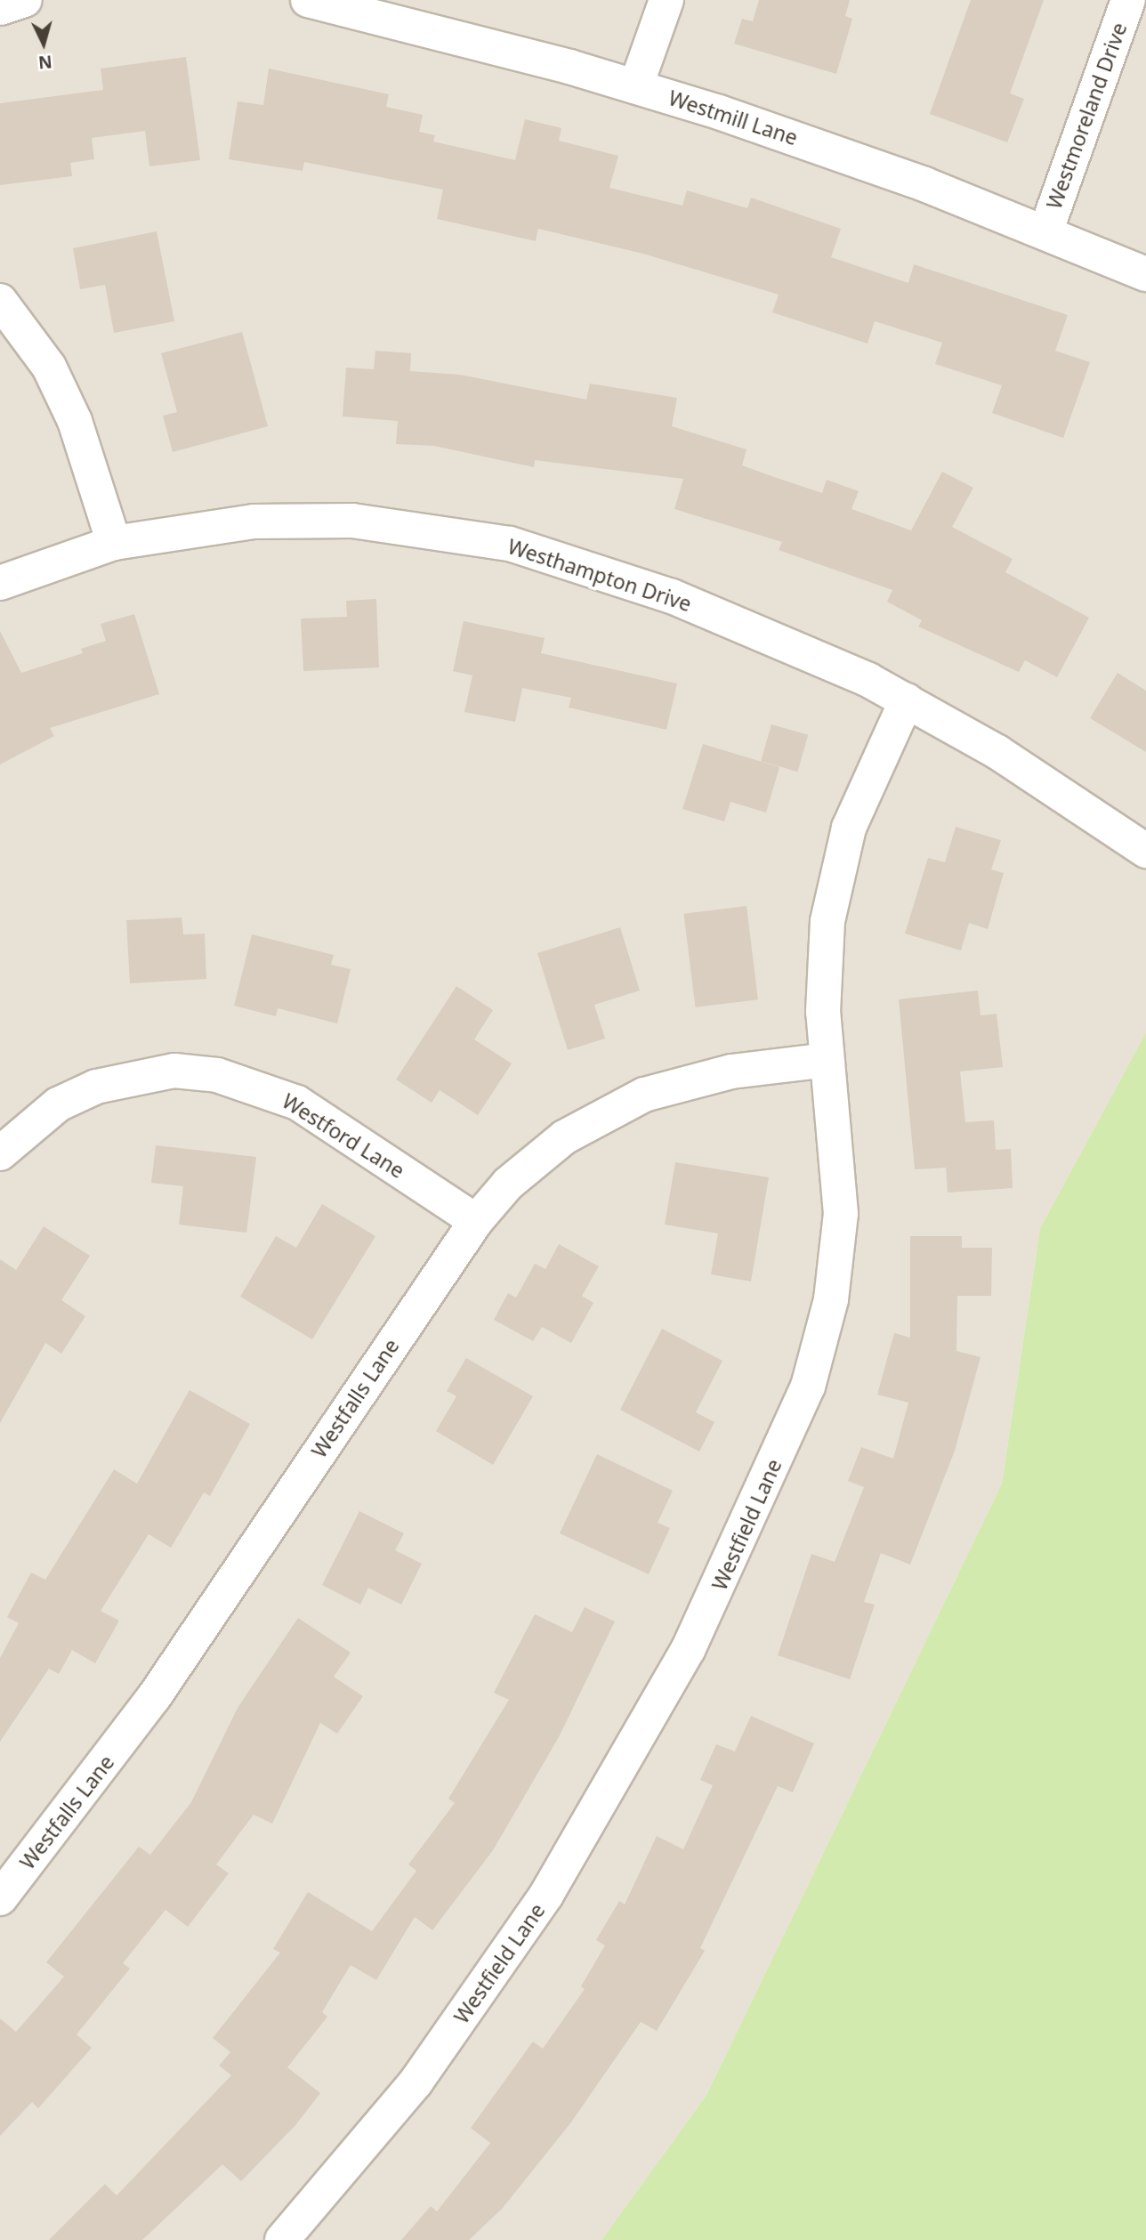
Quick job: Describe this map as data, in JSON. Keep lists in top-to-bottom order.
{
  "streets": {
    "street": [
      "Westmoreland Drive",
      "Westmill Lane",
      "Westhampton Drive",
      "Westford Lane",
      "Westfalls Lane",
      "Westfield Lane"
    ]
  },
  "crossings": [
    ["Westmoreland Drive", "Westmill Lane"],
    ["Westhampton Drive", "Westfield Lane"],
    ["Westford Lane", "Westfalls Lane"],
    ["Westfalls Lane", "Westfield Lane"]
  ],
  "north": "bottom"
}
